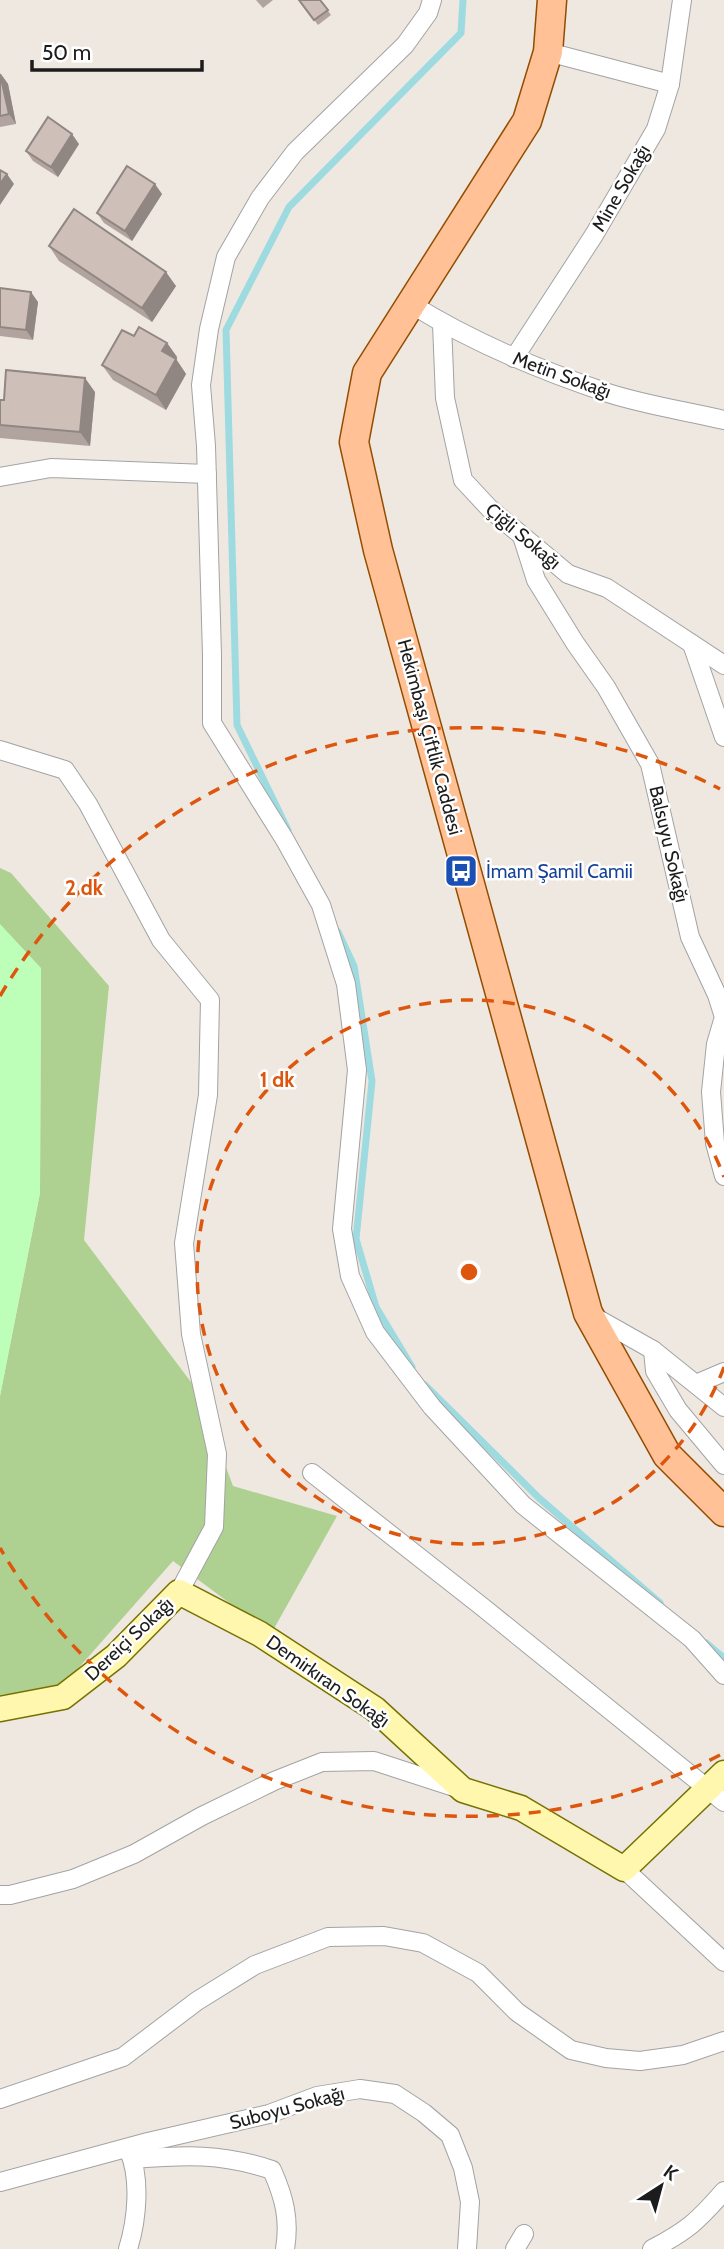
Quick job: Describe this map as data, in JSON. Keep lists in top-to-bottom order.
{
  "streets": {
    "main road": ["Hekimbaşı Çiftlik Caddesi"],
    "street": [
      "Mine Sokağı",
      "Metin Sokağı",
      "Çiğli Sokağı",
      "Balsuyu Sokağı",
      "Dereiçi Sokağı",
      "Demirkıran Sokağı",
      "Suboyu Sokağı"
    ]
  },
  "crossings": [
    ["Mine Sokağı", "Metin Sokağı"],
    ["Metin Sokağı", "Çiğli Sokağı"],
    ["Metin Sokağı", "Hekimbaşı Çiftlik Caddesi"],
    ["Çiğli Sokağı", "Balsuyu Sokağı"],
    ["Dereiçi Sokağı", "Demirkıran Sokağı"]
  ],
  "places": {
    "bus stop": ["İmam Şamil Camii"]
  },
  "scale_bar": "50 m",
  "north": "top right",
  "rings": ["2 dk", "1 dk"]
}
